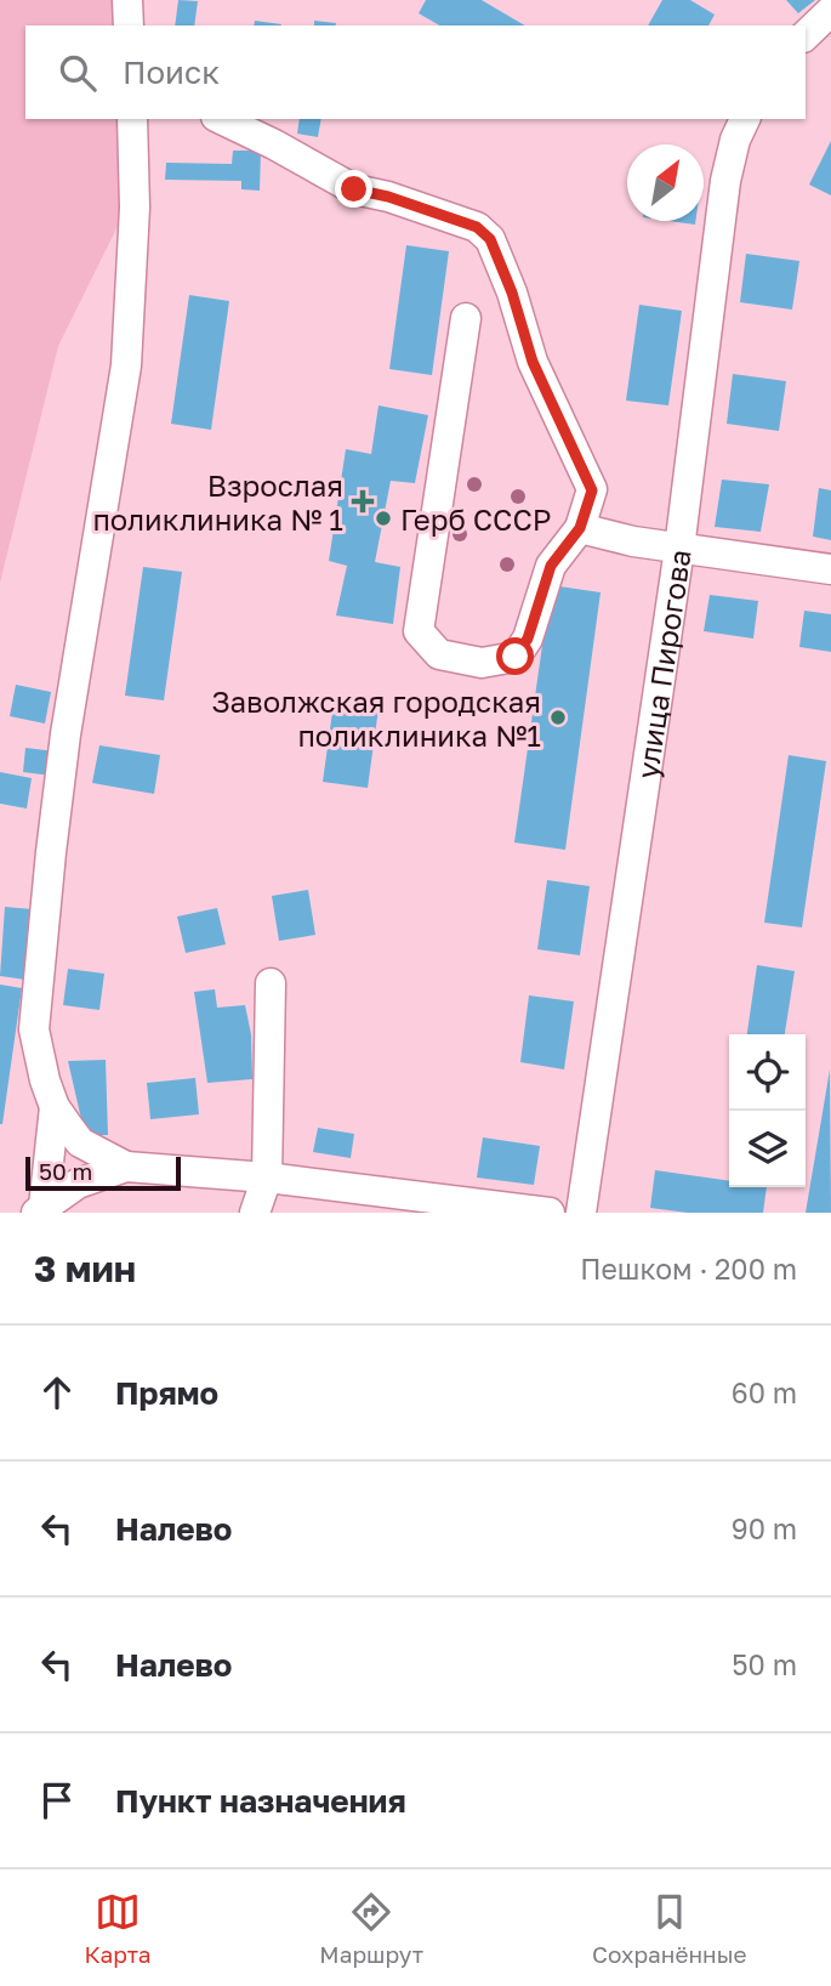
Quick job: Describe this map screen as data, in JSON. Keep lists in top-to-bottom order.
{
  "streets": {
    "street": ["улица Пирогова"]
  },
  "places": {
    "health": ["Взрослая поликлиника № 1"],
    "other": ["Герб СССР", "Заволжская городская поликлиника №1"]
  },
  "scale_bar": "50 m",
  "north": "top right",
  "page": {
    "search": "Поиск",
    "scale": "50 m",
    "heading": ["3 мин", "Пешком · 200 m"],
    "list": [
      ["Прямо", "60 m"],
      ["Налево", "90 m"],
      ["Налево", "50 m"],
      "Пункт назначения"
    ],
    "nav": ["Карта", "Маршрут", "Сохранённые"]
  }
}
